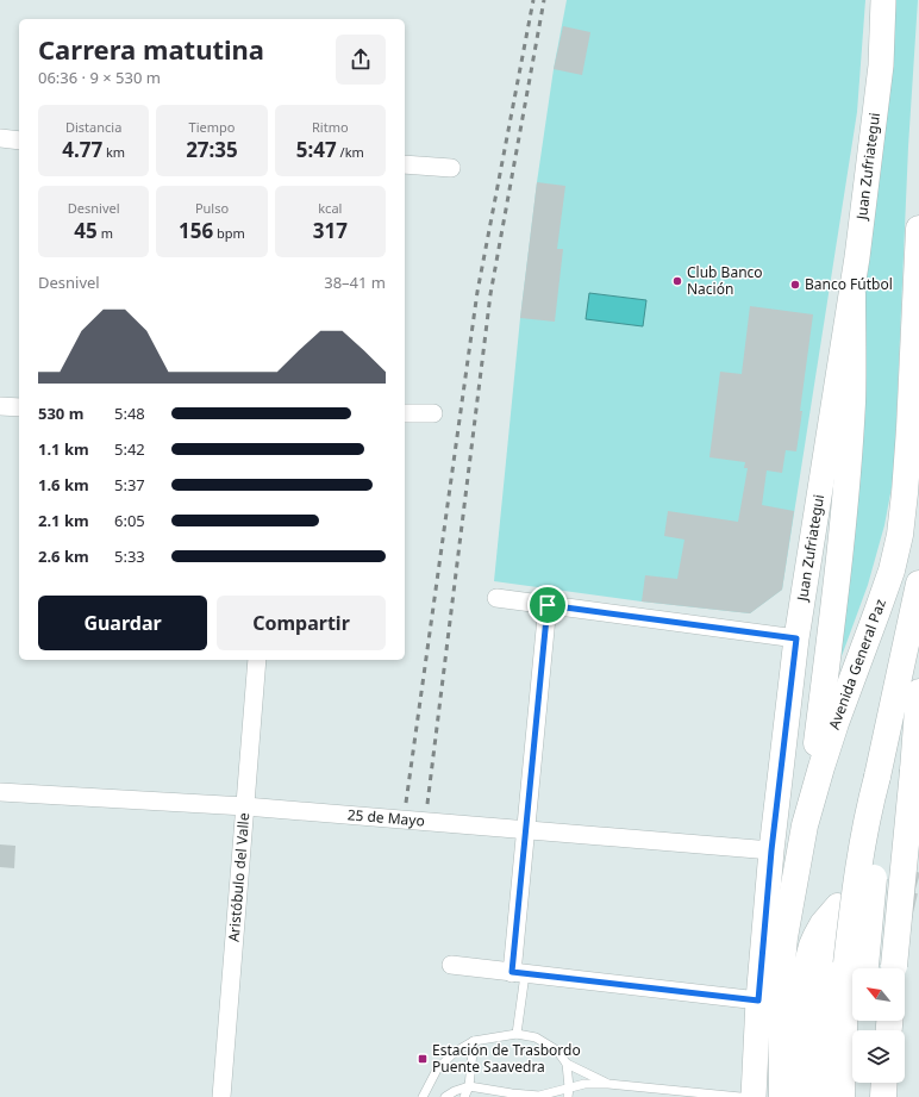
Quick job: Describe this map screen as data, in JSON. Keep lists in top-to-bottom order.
{
  "streets": {
    "highway": ["Avenida General Paz"],
    "street": ["Juan Zufriategui", "25 de Mayo", "Aristóbulo del Valle"]
  },
  "crossings": [
    ["Juan Zufriategui", "25 de Mayo"],
    ["25 de Mayo", "Aristóbulo del Valle"]
  ],
  "places": {
    "other": ["Club Banco Nación", "Banco Fútbol"],
    "transit": ["Estación de Trasbordo Puente Saavedra"]
  },
  "north": "top left",
  "page": {
    "heading": ["Carrera matutina", "06:36 · 9 × 530 m"],
    "stats": [
      ["Distancia", "4.77 km"],
      ["Tiempo", "27:35"],
      ["Ritmo", "5:47 /km"],
      ["Desnivel", "45 m"],
      ["Pulso", "156 bpm"],
      ["kcal", "317"]
    ],
    "chart": ["Desnivel", "38–41 m"],
    "list": [
      {
        "name": "530 m",
        "note": "5:48"
      },
      {
        "name": "1.1 km",
        "note": "5:42"
      },
      {
        "name": "1.6 km",
        "note": "5:37"
      },
      {
        "name": "2.1 km",
        "note": "6:05"
      },
      {
        "name": "2.6 km",
        "note": "5:33"
      }
    ],
    "buttons": ["Guardar", "Compartir"]
  }
}
